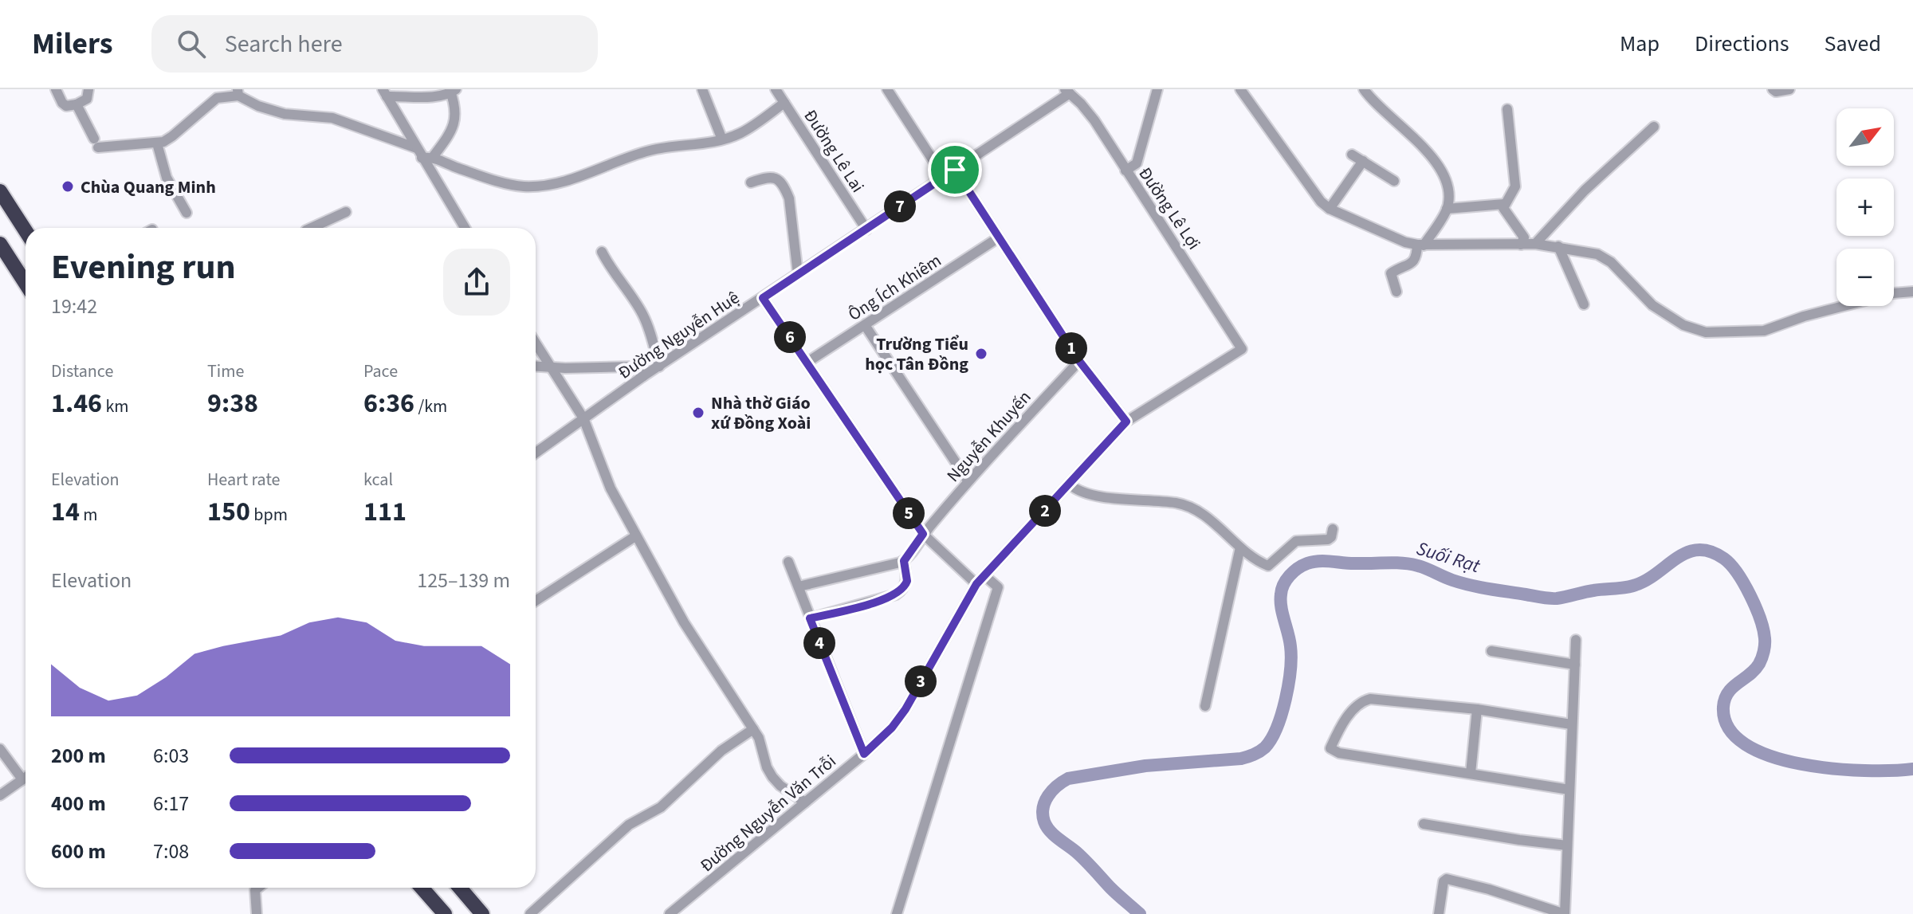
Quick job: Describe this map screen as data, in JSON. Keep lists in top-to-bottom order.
{
  "streets": {
    "street": [
      "Đường Lê Lai",
      "Đường Lê Lợi",
      "Ông Ích Khiêm",
      "Đường Nguyễn Huệ",
      "Nguyễn Khuyến",
      "Đường Nguyễn Văn Trỗi"
    ]
  },
  "crossings": [
    ["Đường Lê Lai", "Đường Nguyễn Huệ"],
    ["Đường Lê Lợi", "Đường Nguyễn Huệ"],
    ["Đường Lê Lợi", "Đường Nguyễn Văn Trỗi"]
  ],
  "water": ["Suối Rạt"],
  "places": ["Chùa Quang Minh", "Trường Tiểu học Tân Đồng", "Nhà thờ Giáo xứ Đồng Xoài"],
  "north": "top right",
  "page": {
    "header": "Milers",
    "search": "Search here",
    "nav": ["Map", "Directions", "Saved"],
    "map_buttons": ["+", "−"],
    "pins": [
      "7",
      "6",
      "1",
      "2",
      "5",
      "4",
      "3"
    ],
    "heading": ["Evening run", "19:42"],
    "stats": [
      ["Distance", "1.46 km"],
      ["Time", "9:38"],
      ["Pace", "6:36 /km"],
      ["Elevation", "14 m"],
      ["Heart rate", "150 bpm"],
      ["kcal", "111"]
    ],
    "chart": ["Elevation", "125–139 m"],
    "list": [
      {
        "name": "200 m",
        "note": "6:03"
      },
      {
        "name": "400 m",
        "note": "6:17"
      },
      {
        "name": "600 m",
        "note": "7:08"
      }
    ]
  }
}
